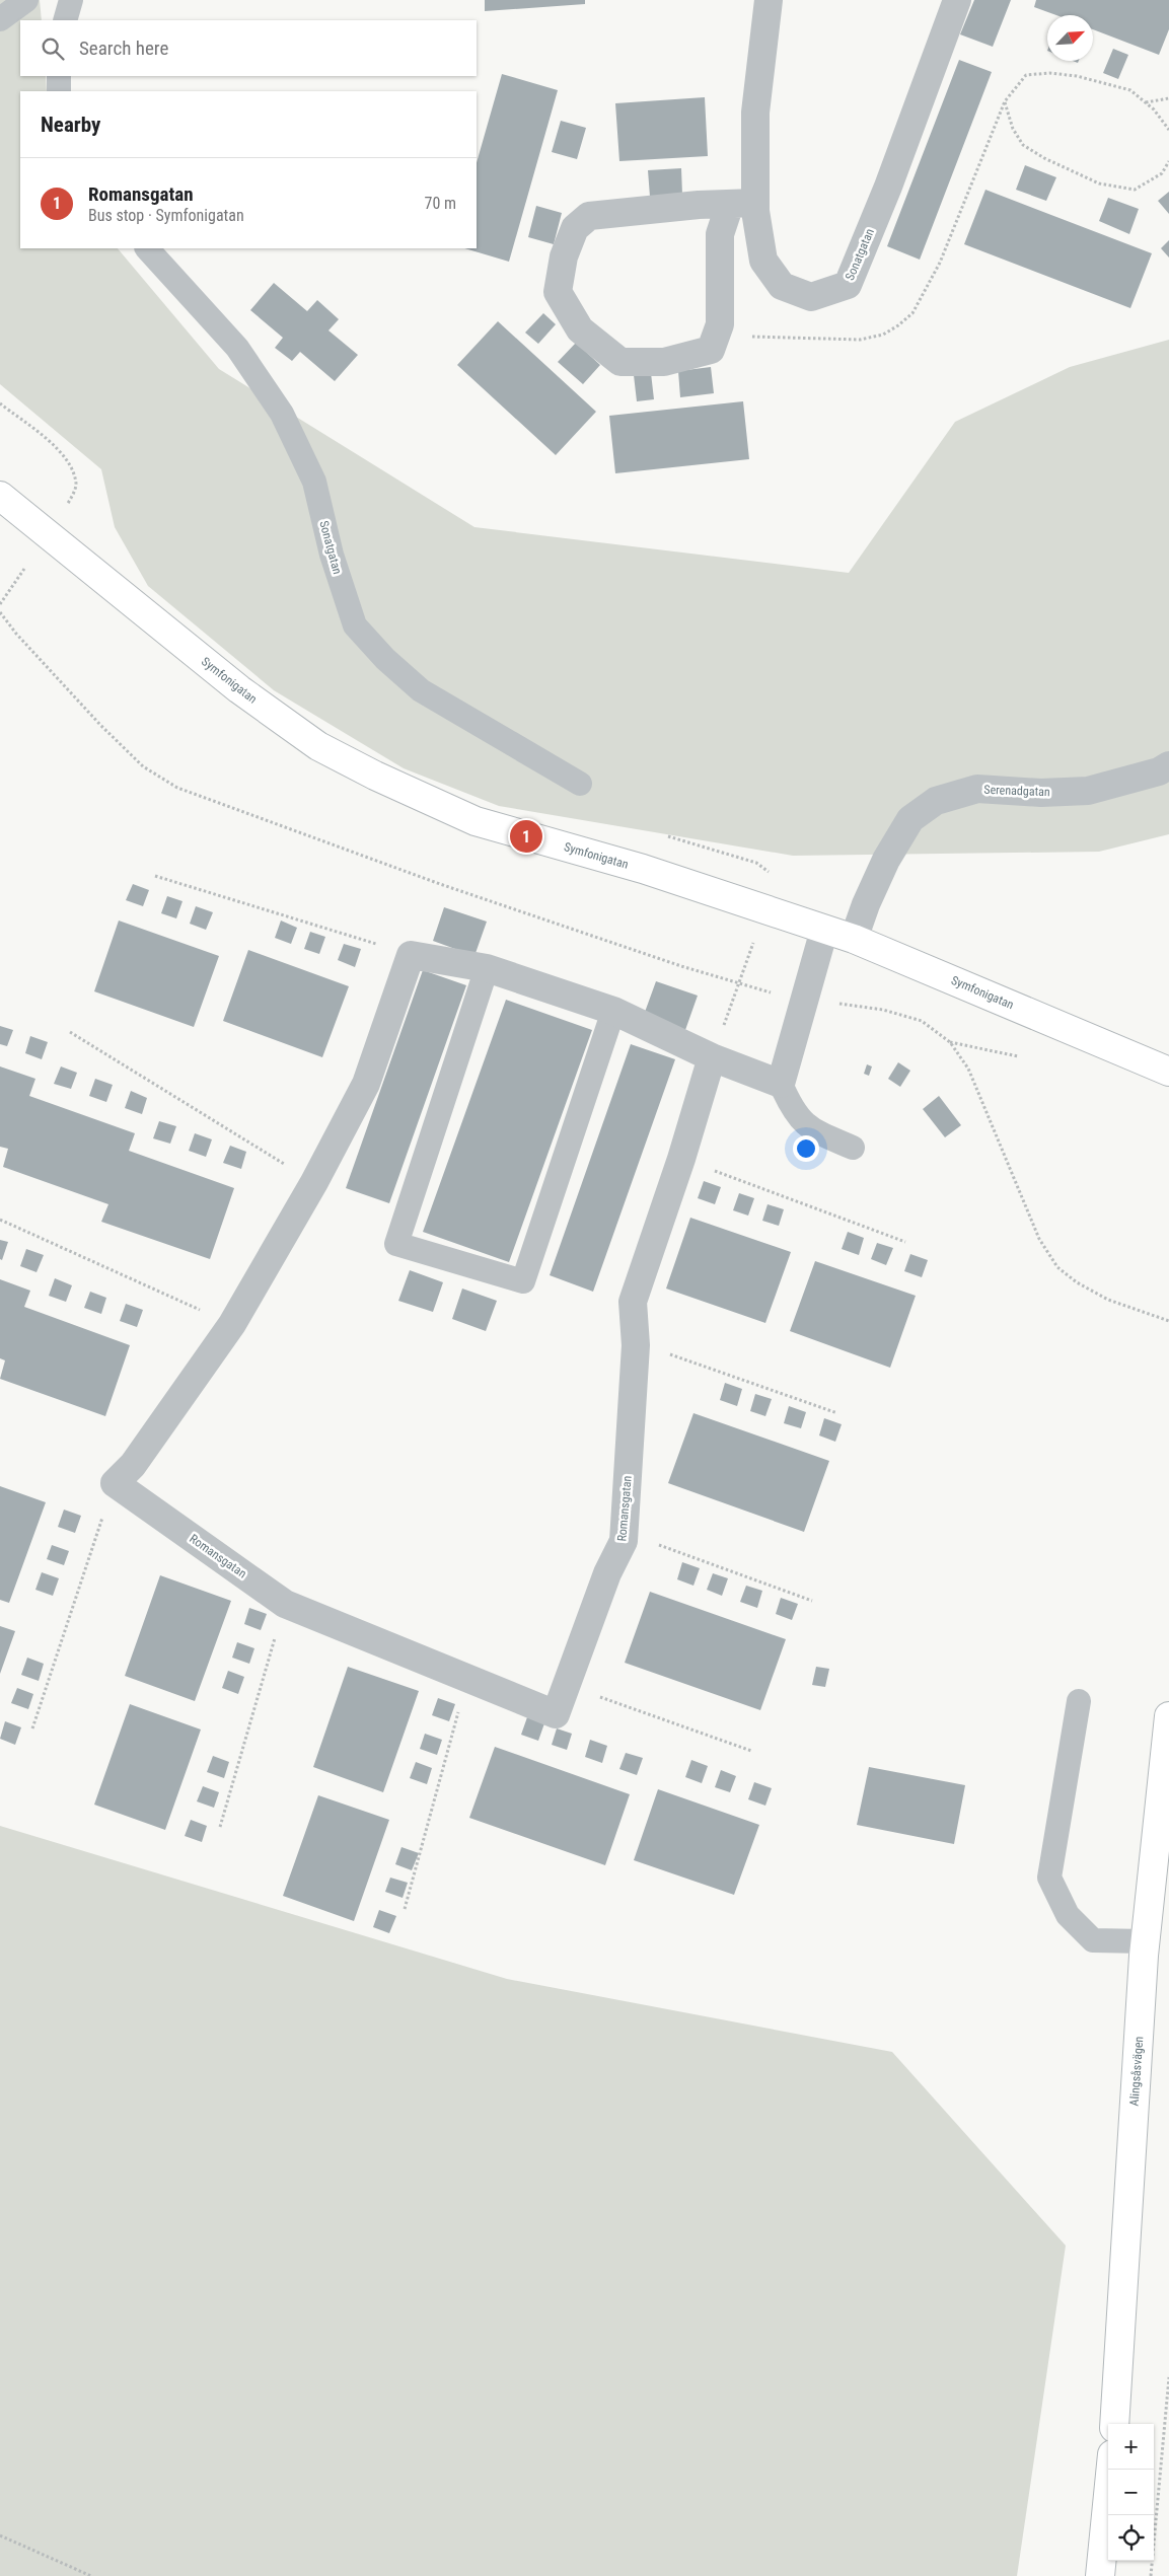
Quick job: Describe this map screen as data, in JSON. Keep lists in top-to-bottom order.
{
  "streets": {
    "street": [
      "Sonatgatan",
      "Symfonigatan",
      "Serenadgatan",
      "Romansgatan",
      "Alingsåsvägen"
    ]
  },
  "crossings": [
    ["Symfonigatan", "Serenadgatan"]
  ],
  "north": "top right",
  "page": {
    "search": "Search here",
    "heading": "Nearby",
    "list": [
      {
        "mark": "1",
        "name": "Romansgatan",
        "note": "Bus stop · Symfonigatan",
        "value": "70 m"
      }
    ],
    "pins": "1",
    "map_buttons": ["+", "−"]
  }
}
